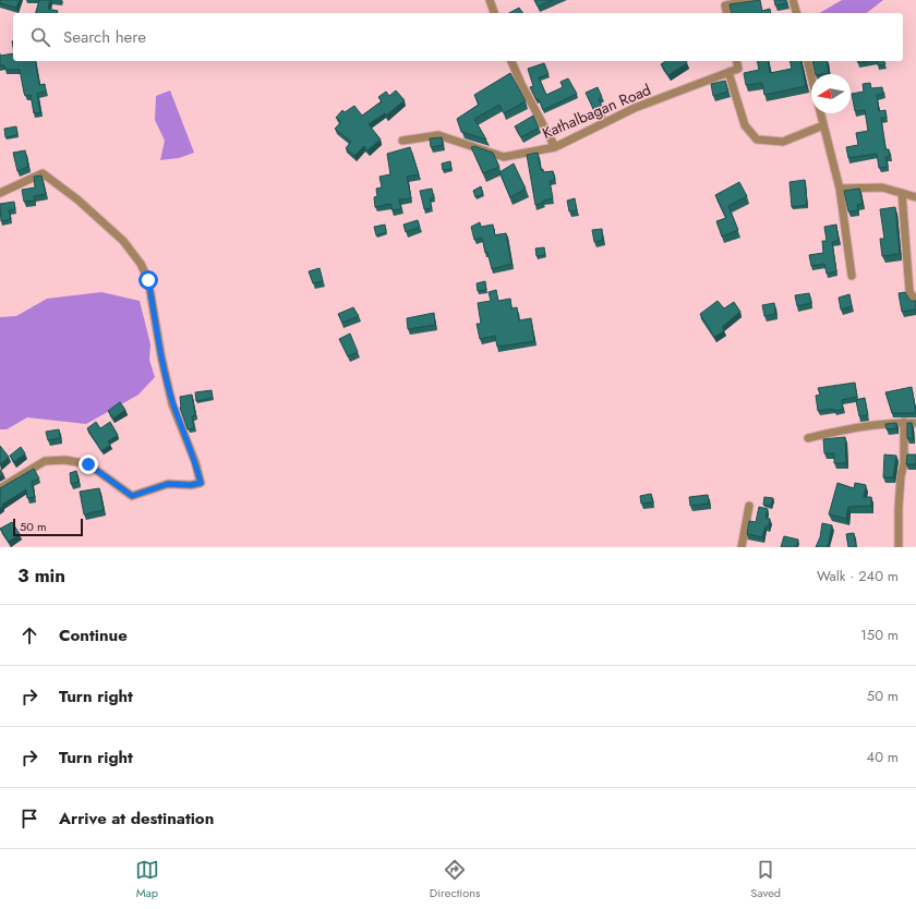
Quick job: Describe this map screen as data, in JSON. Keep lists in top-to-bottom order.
{
  "streets": {
    "street": ["Kathalbagan Road"]
  },
  "scale_bar": "50 m",
  "north": "left",
  "page": {
    "search": "Search here",
    "scale": "50 m",
    "heading": ["3 min", "Walk · 240 m"],
    "list": [
      ["Continue", "150 m"],
      ["Turn right", "50 m"],
      ["Turn right", "40 m"],
      "Arrive at destination"
    ],
    "nav": ["Map", "Directions", "Saved"]
  }
}
